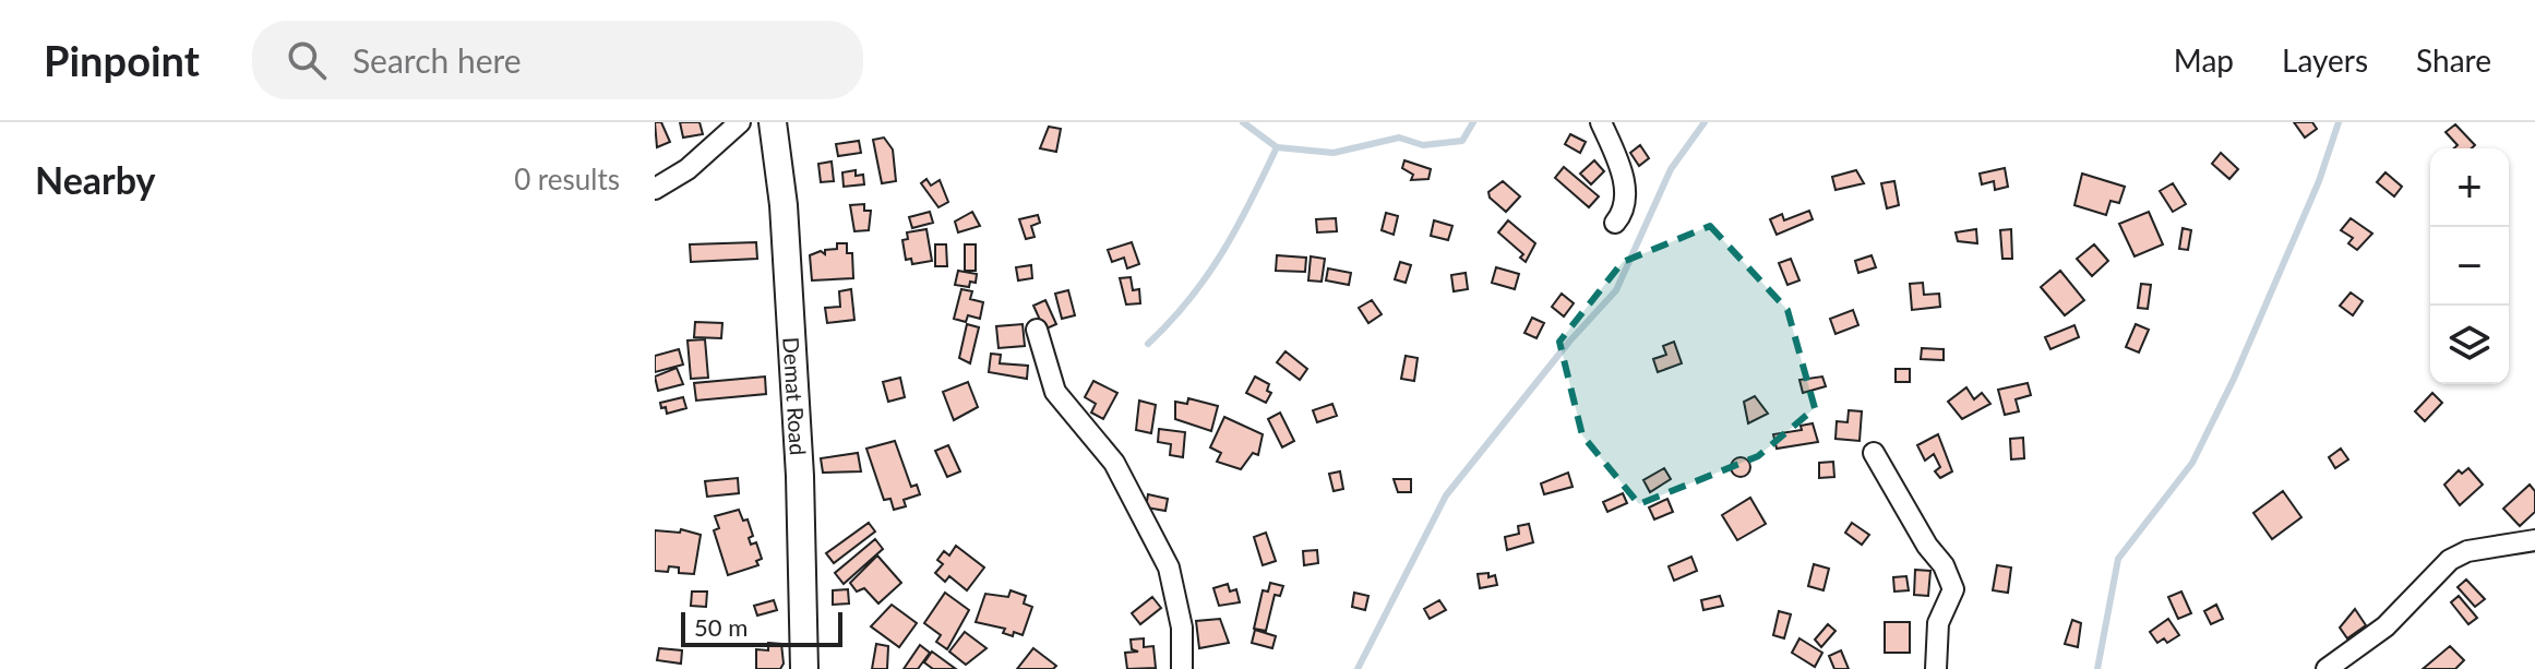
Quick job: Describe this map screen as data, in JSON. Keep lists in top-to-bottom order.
{
  "streets": {
    "street": ["Demat Road"]
  },
  "scale_bar": "50 m",
  "page": {
    "header": "Pinpoint",
    "search": "Search here",
    "nav": ["Map", "Layers", "Share"],
    "heading": ["Nearby", "0 results"],
    "map_buttons": ["+", "−"],
    "scale": "50 m"
  }
}
